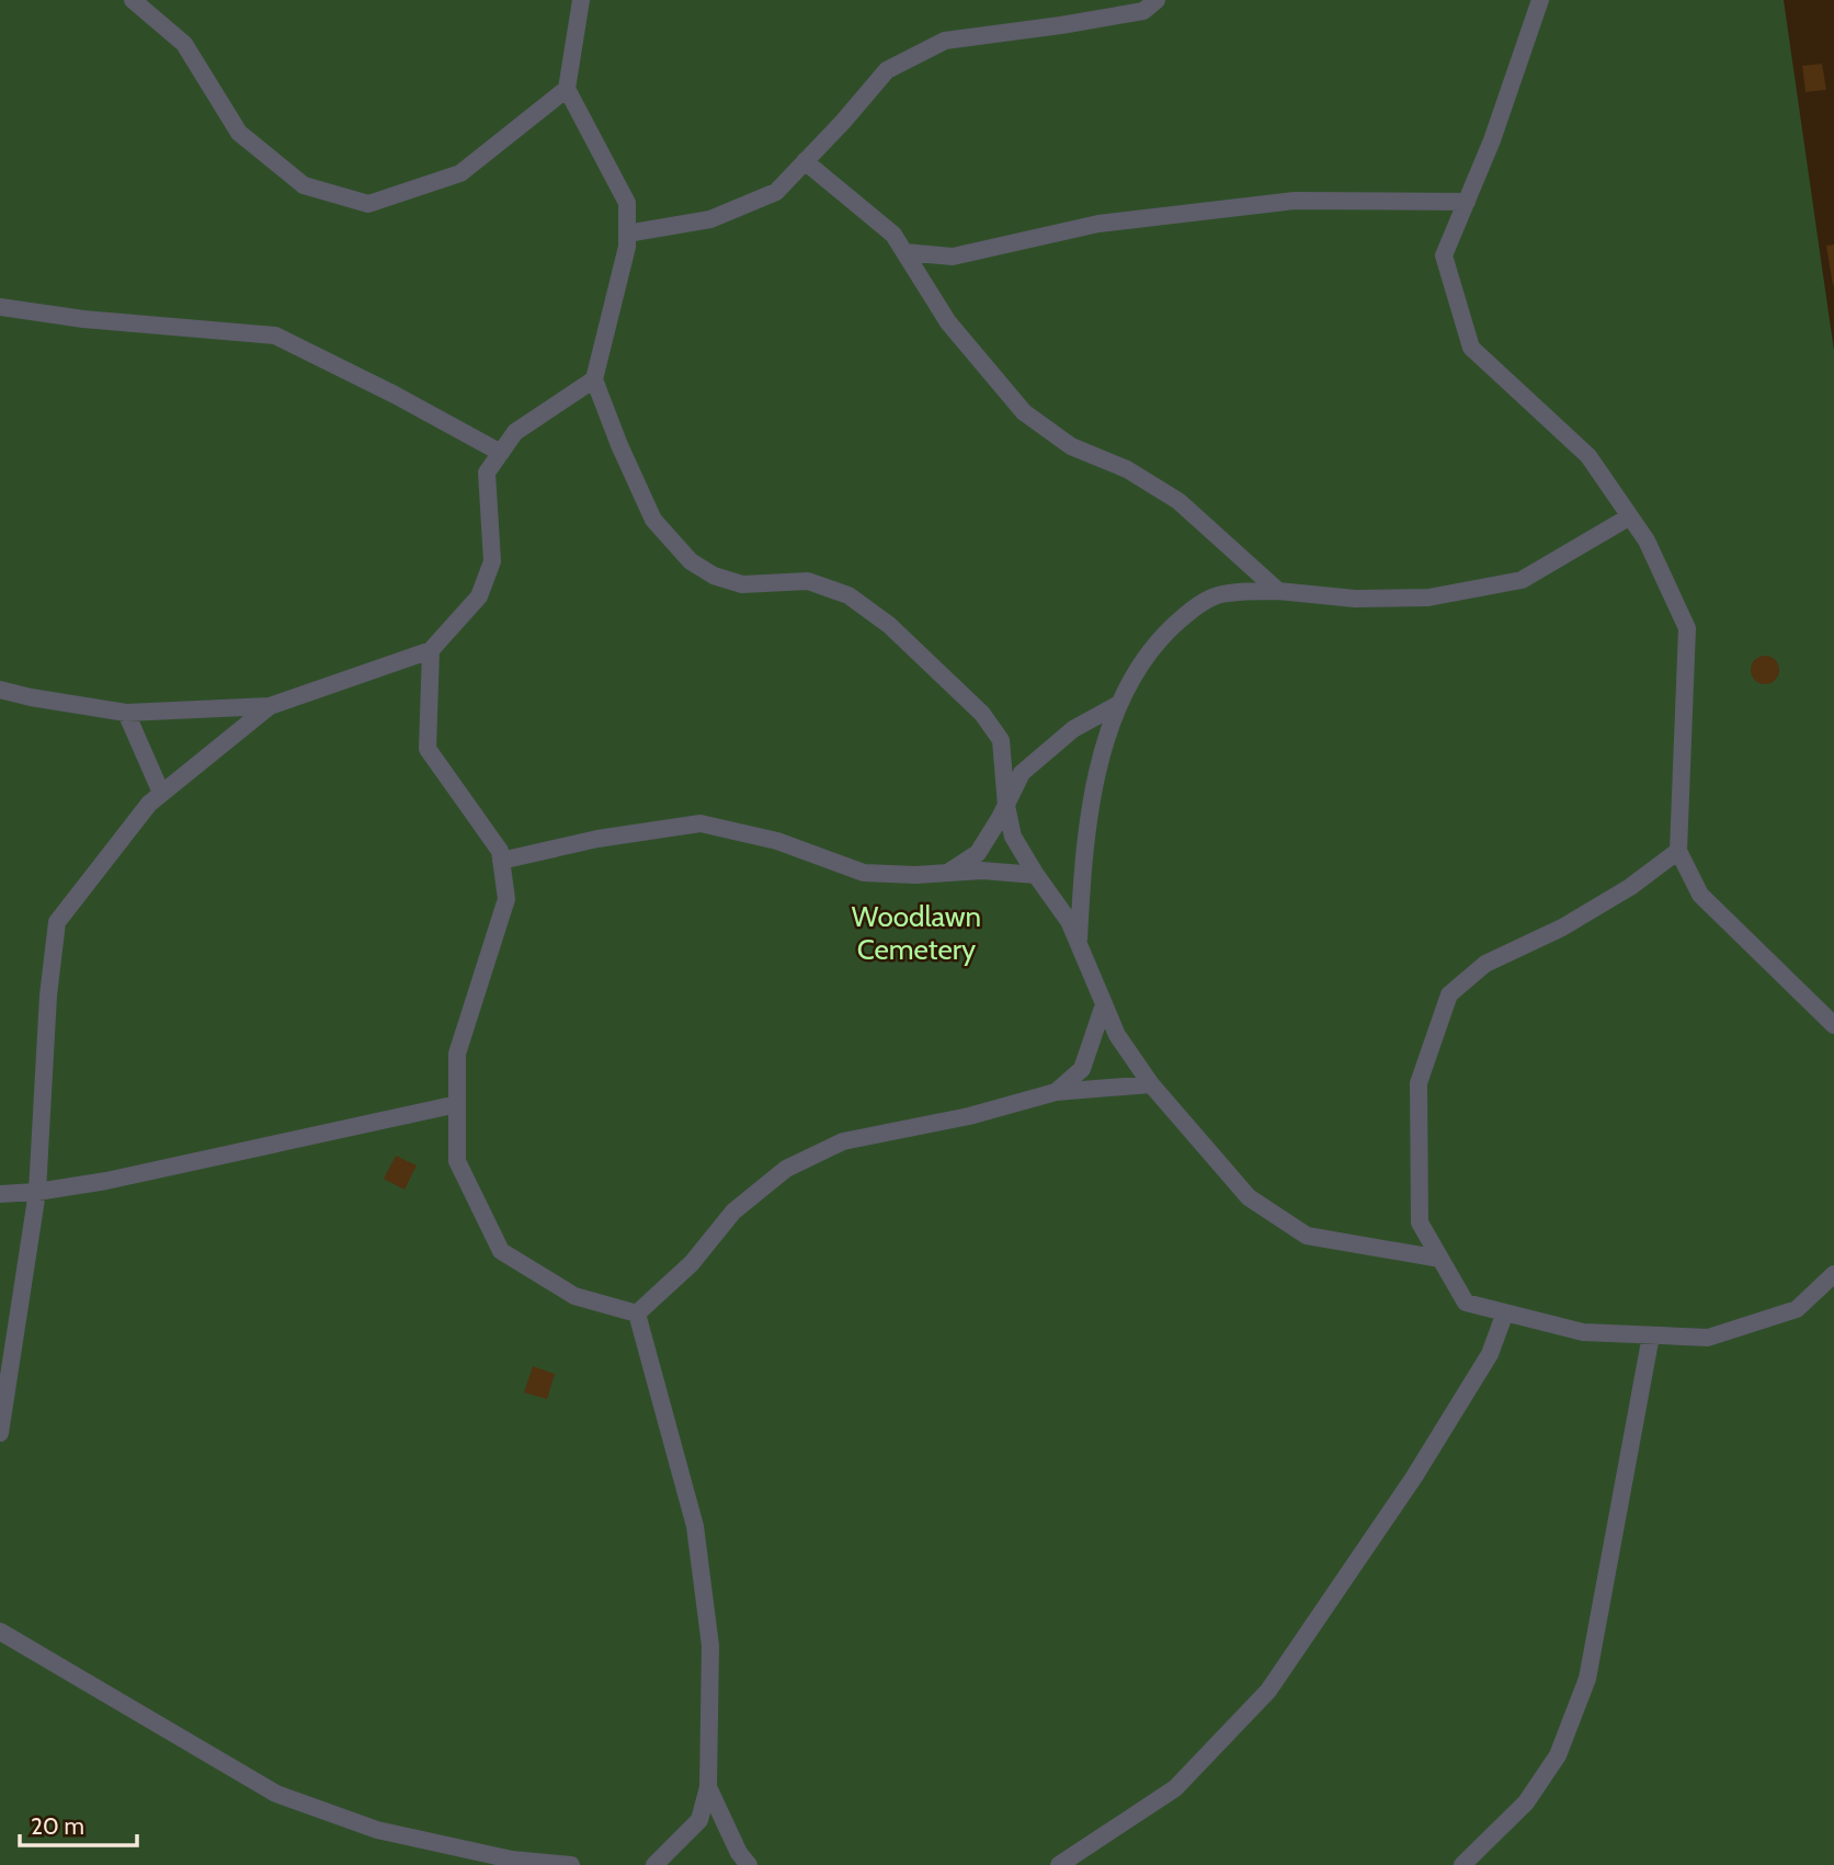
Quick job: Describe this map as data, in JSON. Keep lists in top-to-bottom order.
{
  "parks": ["Woodlawn Cemetery"],
  "scale_bar": "20 m"
}
